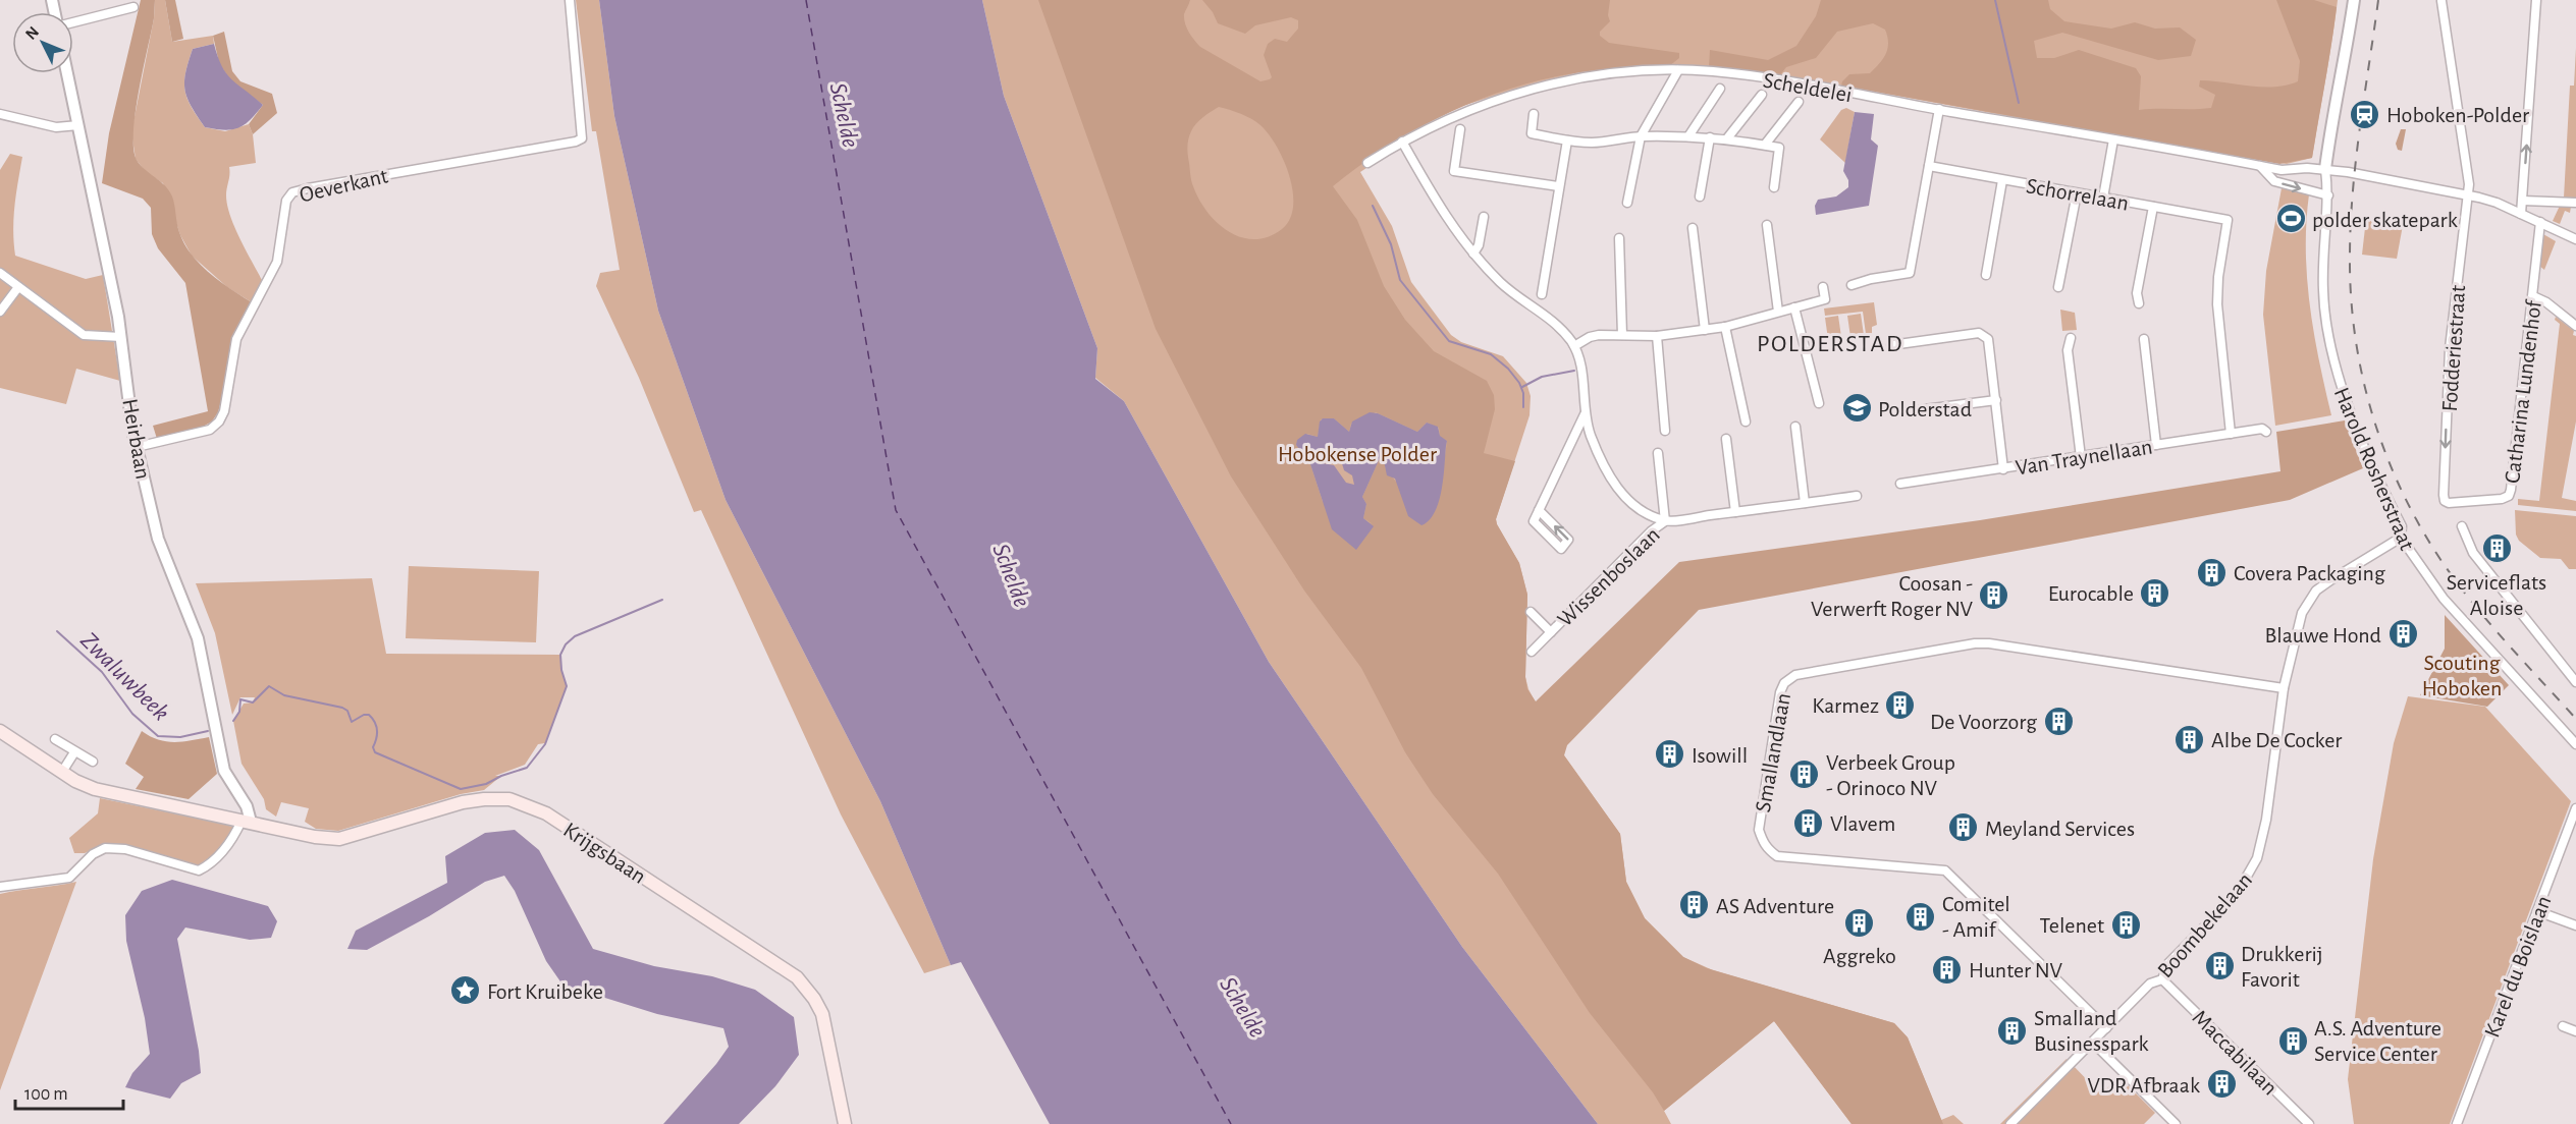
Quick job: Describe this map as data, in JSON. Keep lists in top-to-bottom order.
{
  "streets": {
    "main road": ["Krijgsbaan"],
    "street": [
      "Scheldelei",
      "Oeverkant",
      "Schorrelaan",
      "Fodderiestraat",
      "Catharina Lundenhof",
      "Heirbaan",
      "Van Traynellaan",
      "Harold Rosherstraat",
      "Wissenboslaan",
      "Smallandlaan",
      "Boombekelaan",
      "Karel du Boislaan",
      "Maccabilaan"
    ]
  },
  "crossings": [
    ["Scheldelei", "Fodderiestraat"],
    ["Scheldelei", "Catharina Lundenhof"],
    ["Scheldelei", "Harold Rosherstraat"],
    ["Oeverkant", "Heirbaan"],
    ["Schorrelaan", "Van Traynellaan"],
    ["Fodderiestraat", "Catharina Lundenhof"],
    ["Heirbaan", "Krijgsbaan"],
    ["Harold Rosherstraat", "Boombekelaan"],
    ["Smallandlaan", "Boombekelaan"],
    ["Boombekelaan", "Maccabilaan"]
  ],
  "one_way": ["Fodderiestraat"],
  "districts": ["POLDERSTAD"],
  "water": ["Schelde", "Zwaluwbeek"],
  "parks": ["Hobokense Polder", "Scouting Hoboken"],
  "places": {
    "station": ["Hoboken-Polder"],
    "sports": ["polder skatepark"],
    "school or university": ["Polderstad"],
    "building": [
      "Serviceflats Aloise",
      "Covera Packaging",
      "Eurocable",
      "Coosan - Verwerft Roger NV",
      "Blauwe Hond",
      "Karmez",
      "De Voorzorg",
      "Albe De Cocker",
      "Isowill",
      "Verbeek Group - Orinoco NV",
      "Vlavem",
      "Meyland Services",
      "AS Adventure",
      "Comitel - Amif",
      "Aggreko",
      "Telenet",
      "Drukkerij Favorit",
      "Hunter NV",
      "Smalland Businesspark",
      "A.S. Adventure Service Center",
      "VDR Afbraak"
    ],
    "place": ["Fort Kruibeke"]
  },
  "scale_bar": "100 m",
  "north": "top left"
}
